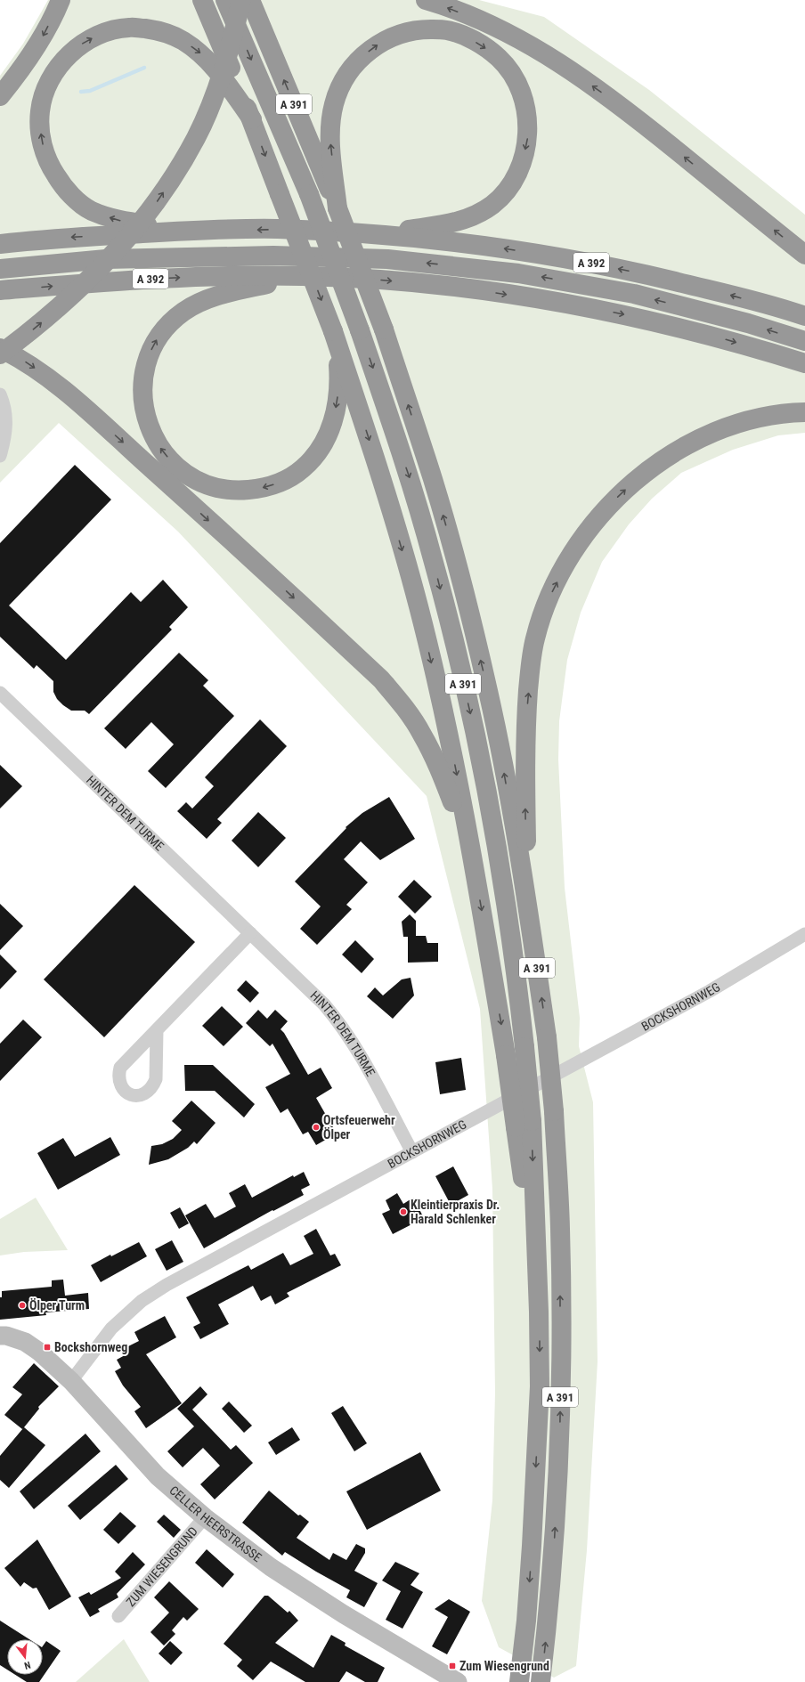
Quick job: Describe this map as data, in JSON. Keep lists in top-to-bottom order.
{
  "streets": {
    "highway": ["A 391", "A 392"],
    "main road": ["CELLER HEERSTRASSE"],
    "street": ["HINTER DEM TURME", "BOCKSHORNWEG", "ZUM WIESENGRUND"]
  },
  "crossings": [
    ["HINTER DEM TURME", "BOCKSHORNWEG"],
    ["BOCKSHORNWEG", "CELLER HEERSTRASSE"],
    ["CELLER HEERSTRASSE", "ZUM WIESENGRUND"]
  ],
  "places": {
    "other": ["Ortsfeuerwehr Ölper", "Kleintierpraxis Dr. Harald Schlenker", "Ölper Turm"],
    "transit": ["Bockshornweg", "Zum Wiesengrund"]
  },
  "north": "bottom"
}
